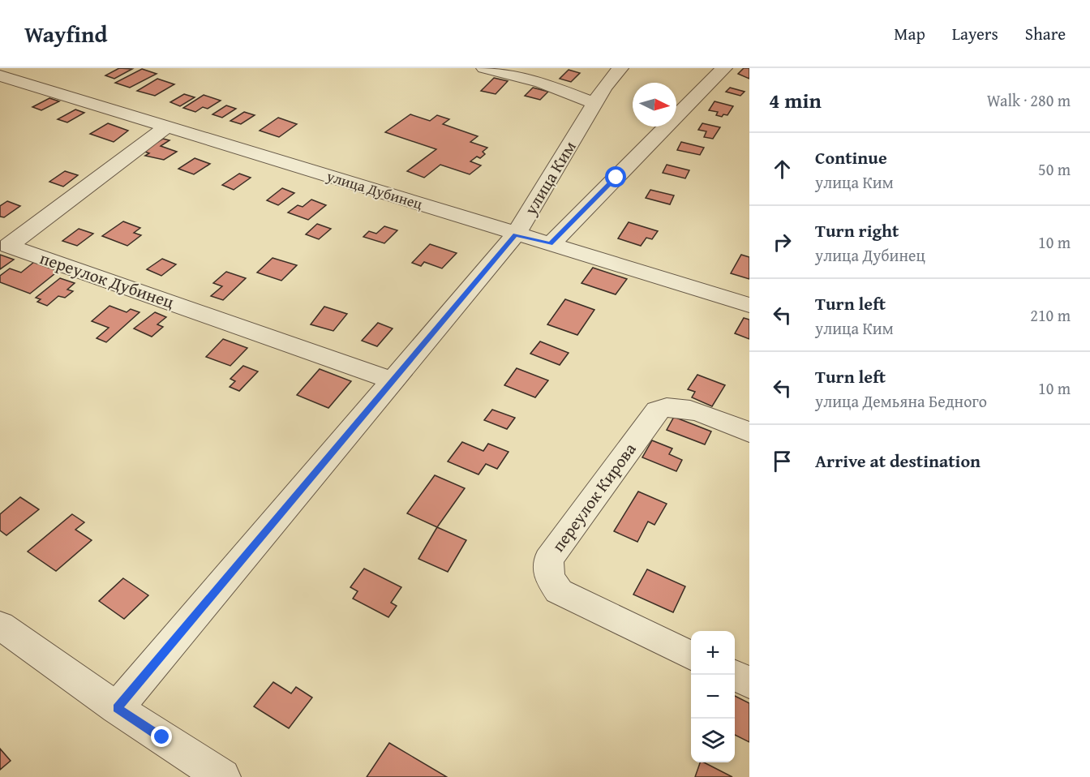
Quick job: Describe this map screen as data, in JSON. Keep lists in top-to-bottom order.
{
  "streets": {
    "street": [
      "улица Ким",
      "улица Дубинец",
      "переулок Дубинец",
      "переулок Кирова"
    ]
  },
  "crossings": [
    ["улица Ким", "улица Дубинец"],
    ["улица Ким", "переулок Дубинец"],
    ["улица Дубинец", "переулок Дубинец"]
  ],
  "north": "right",
  "page": {
    "header": "Wayfind",
    "nav": ["Map", "Layers", "Share"],
    "heading": ["4 min", "Walk · 280 m"],
    "list": [
      ["Continue", "улица Ким", "50 m"],
      ["Turn right", "улица Дубинец", "10 m"],
      ["Turn left", "улица Ким", "210 m"],
      ["Turn left", "улица Демьяна Бедного", "10 m"],
      "Arrive at destination"
    ],
    "map_buttons": ["+", "−"]
  }
}
